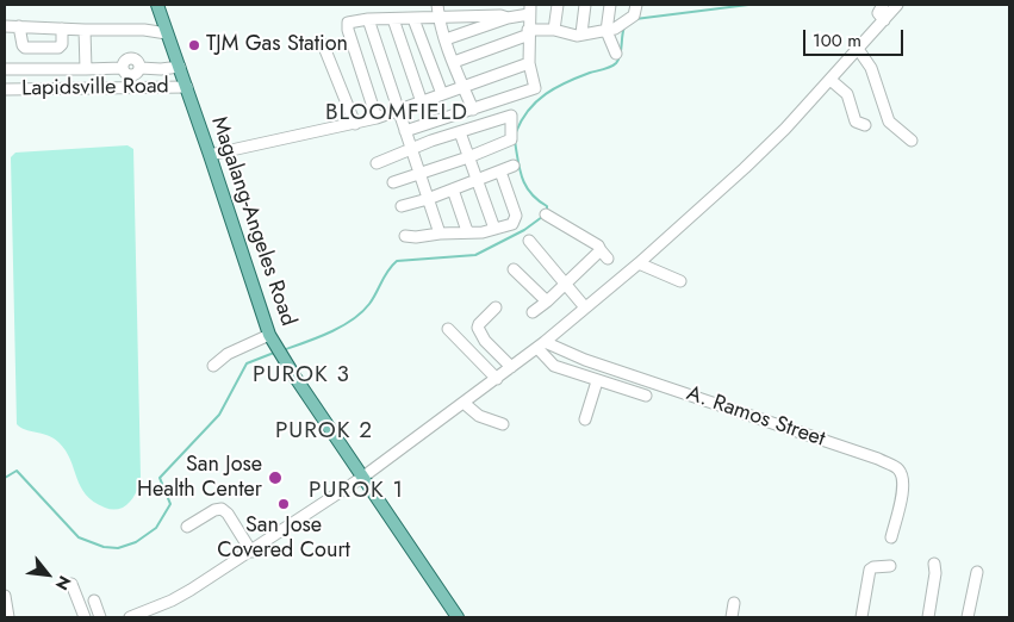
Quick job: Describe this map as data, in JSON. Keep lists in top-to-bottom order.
{
  "streets": {
    "main road": ["Magalang-Angeles Road"],
    "street": ["Lapidsville Road", "A. Ramos Street"]
  },
  "crossings": [
    ["Lapidsville Road", "Magalang-Angeles Road"]
  ],
  "districts": [
    "BLOOMFIELD",
    "PUROK 3",
    "PUROK 2",
    "PUROK 1"
  ],
  "places": ["TJM Gas Station", "San Jose Health Center", "San Jose Covered Court"],
  "scale_bar": "100 m",
  "north": "bottom right"
}
